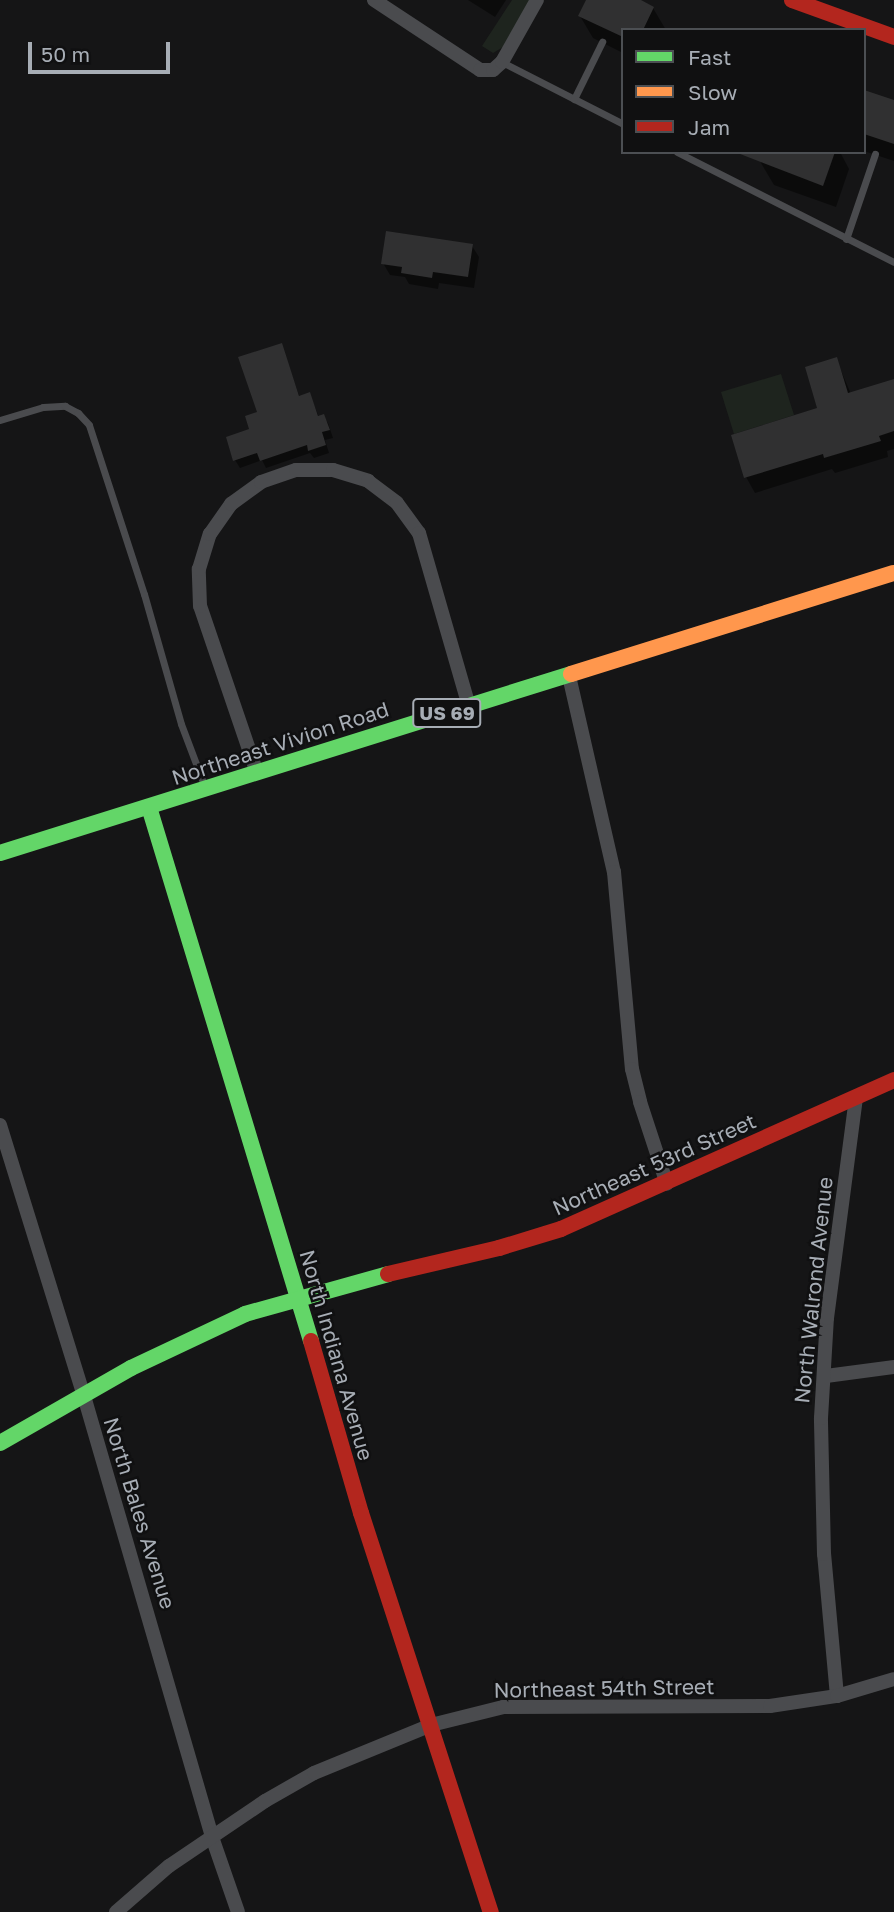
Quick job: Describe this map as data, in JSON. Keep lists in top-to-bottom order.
{
  "streets": {
    "street": [
      "US 69",
      "Northeast Vivion Road",
      "Northeast 53rd Street",
      "North Walrond Avenue",
      "North Indiana Avenue",
      "North Bales Avenue",
      "Northeast 54th Street"
    ]
  },
  "crossings": [
    ["Northeast Vivion Road", "North Indiana Avenue"],
    ["Northeast 53rd Street", "North Walrond Avenue"],
    ["Northeast 53rd Street", "North Indiana Avenue"],
    ["Northeast 53rd Street", "North Bales Avenue"],
    ["North Walrond Avenue", "Northeast 54th Street"],
    ["North Indiana Avenue", "Northeast 54th Street"],
    ["North Bales Avenue", "Northeast 54th Street"]
  ],
  "legend": ["Fast", "Slow", "Jam"],
  "scale_bar": "50 m"
}
